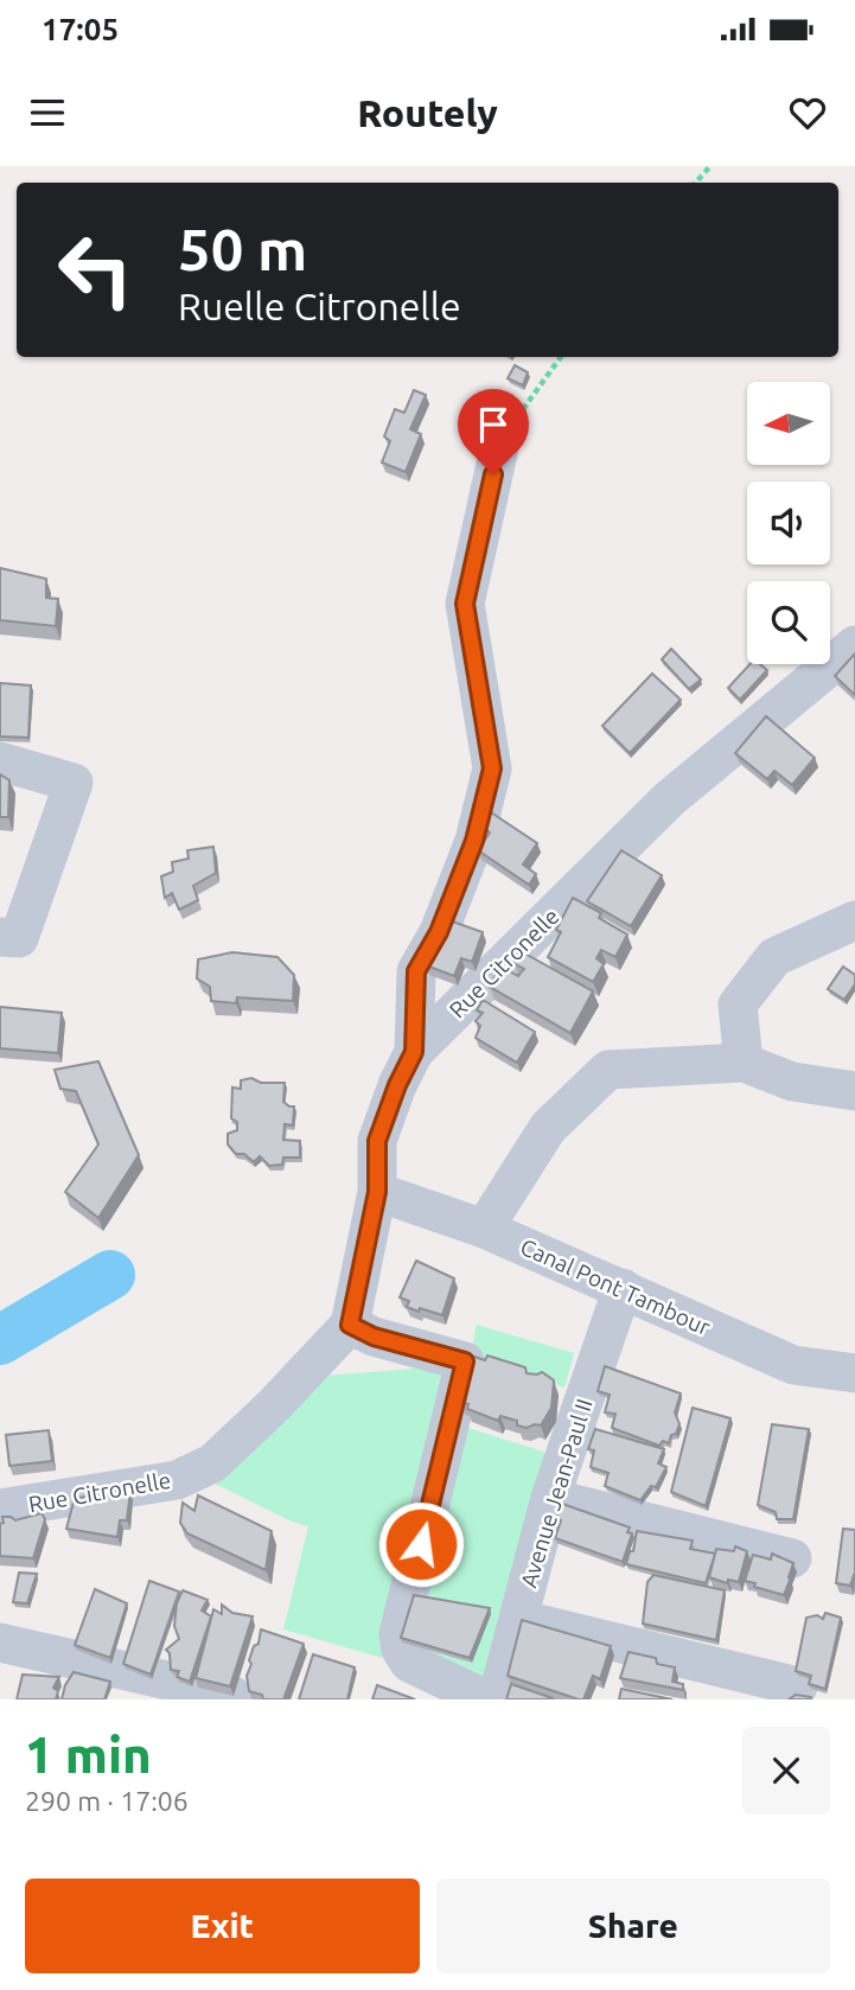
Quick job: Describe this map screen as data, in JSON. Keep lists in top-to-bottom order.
{
  "streets": {
    "street": ["Rue Citronelle", "Canal Pont Tambour", "Avenue Jean-Paul II"]
  },
  "crossings": [
    ["Rue Citronelle", "Canal Pont Tambour"],
    ["Canal Pont Tambour", "Avenue Jean-Paul II"]
  ],
  "north": "left",
  "page": {
    "status": "17:05",
    "header": "Routely",
    "turn": ["50 m", "Ruelle Citronelle"],
    "heading": ["1 min", "290 m · 17:06"],
    "buttons": ["Exit", "Share"]
  }
}
